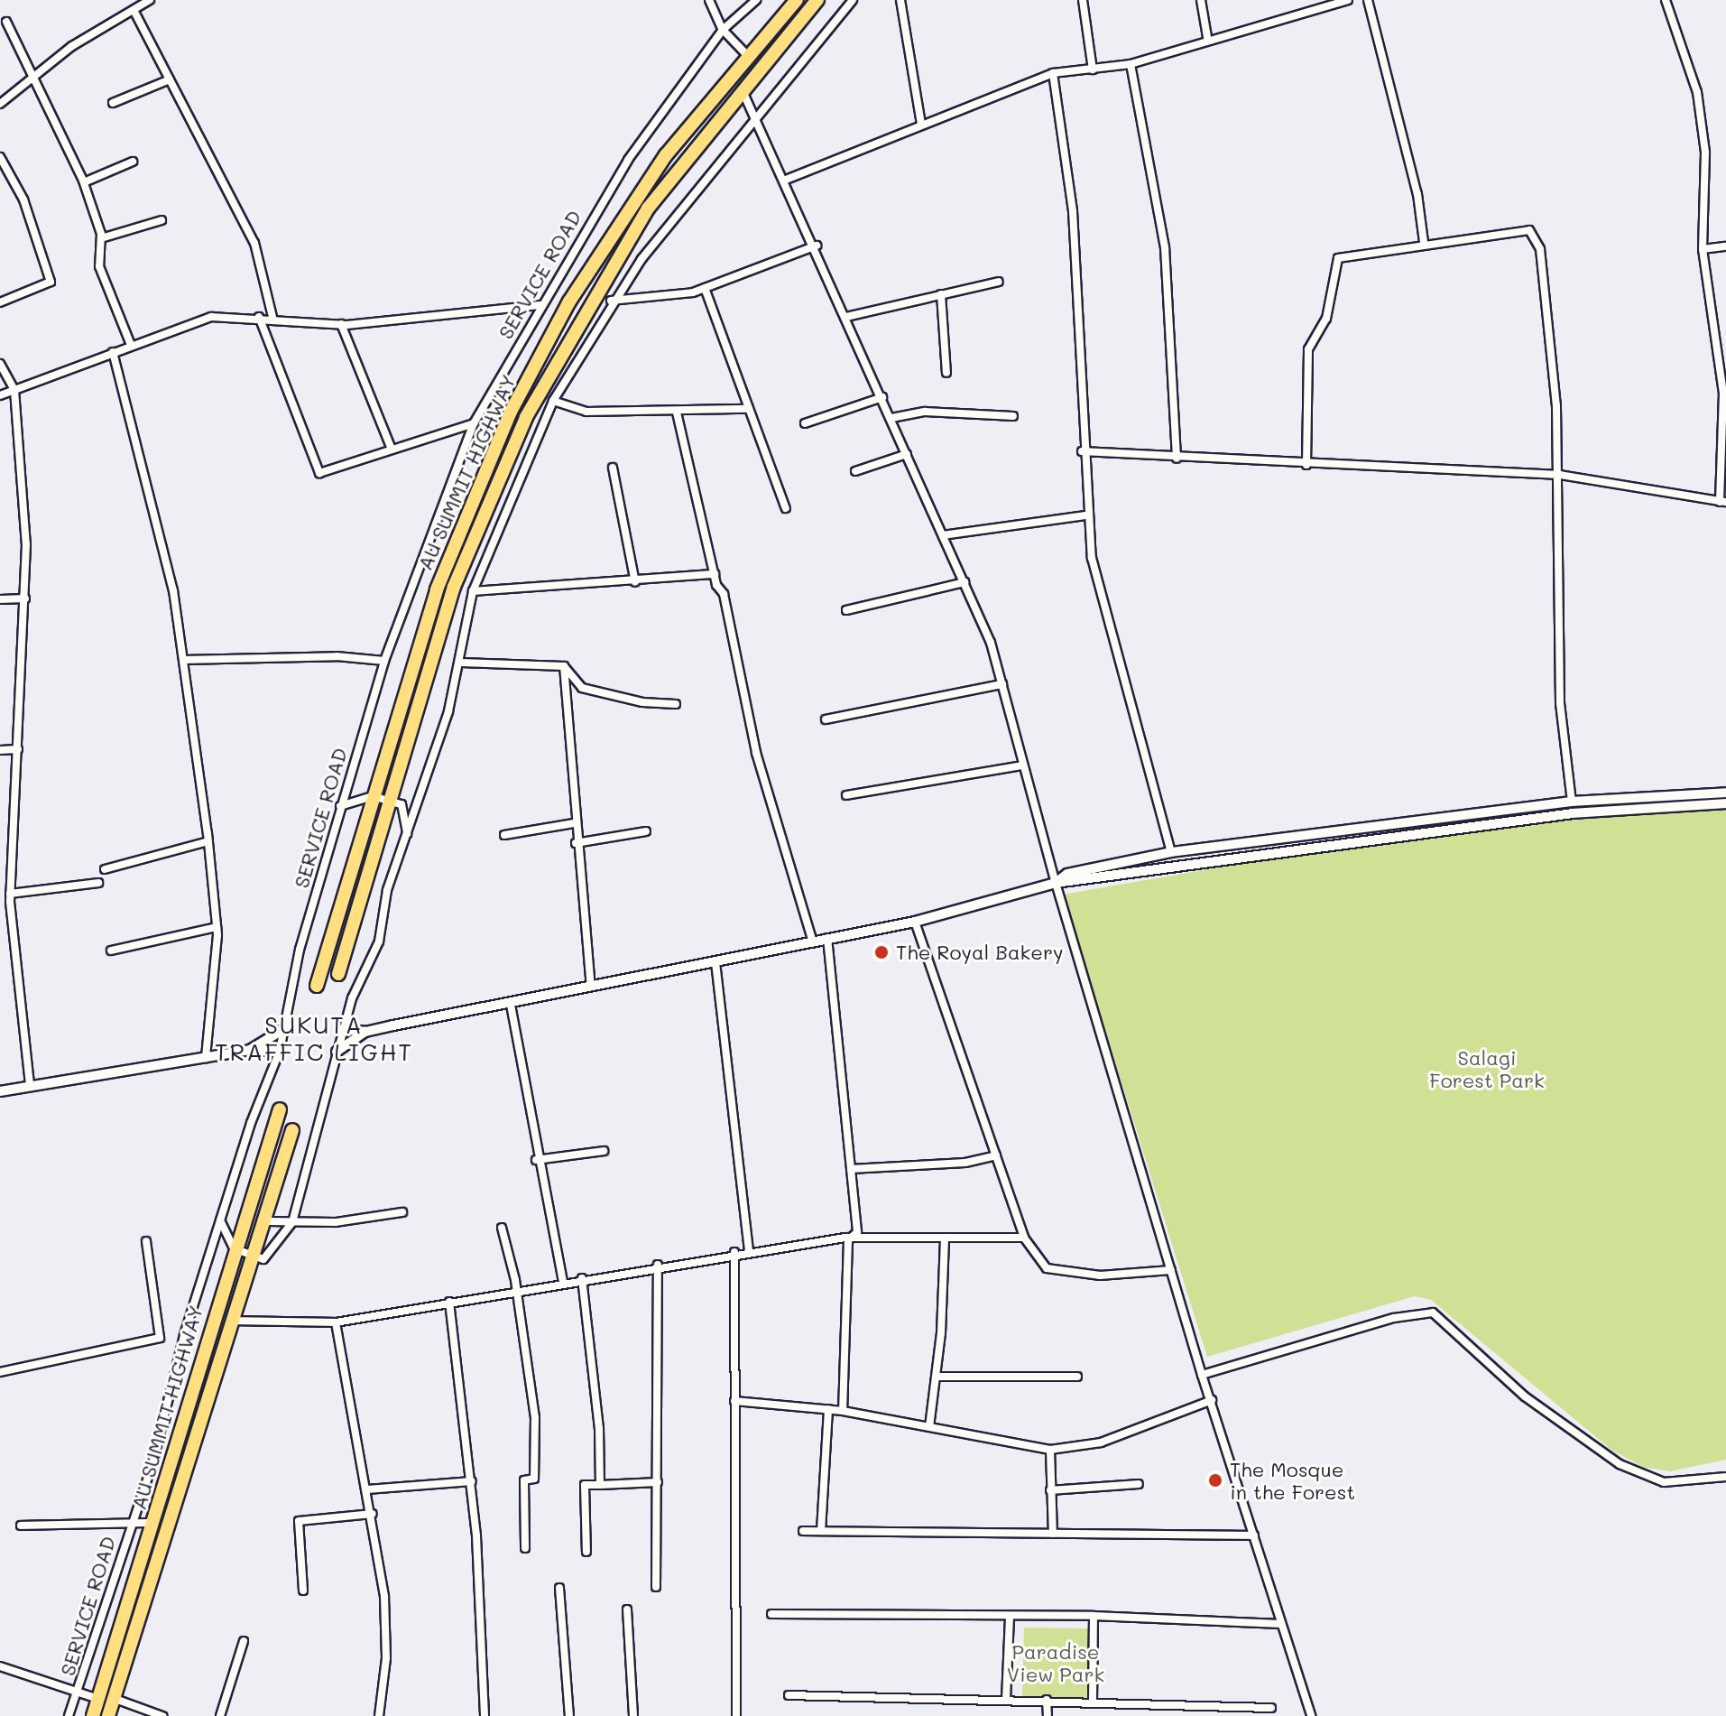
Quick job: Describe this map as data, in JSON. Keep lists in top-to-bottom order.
{
  "streets": {
    "main road": ["AU SUMMIT HIGHWAY"],
    "street": ["SERVICE ROAD"]
  },
  "districts": ["SUKUTA TRAFFIC LIGHT"],
  "parks": ["Salagi Forest Park", "Paradise View Park"],
  "places": ["The Royal Bakery", "The Mosque in the Forest"]
}
